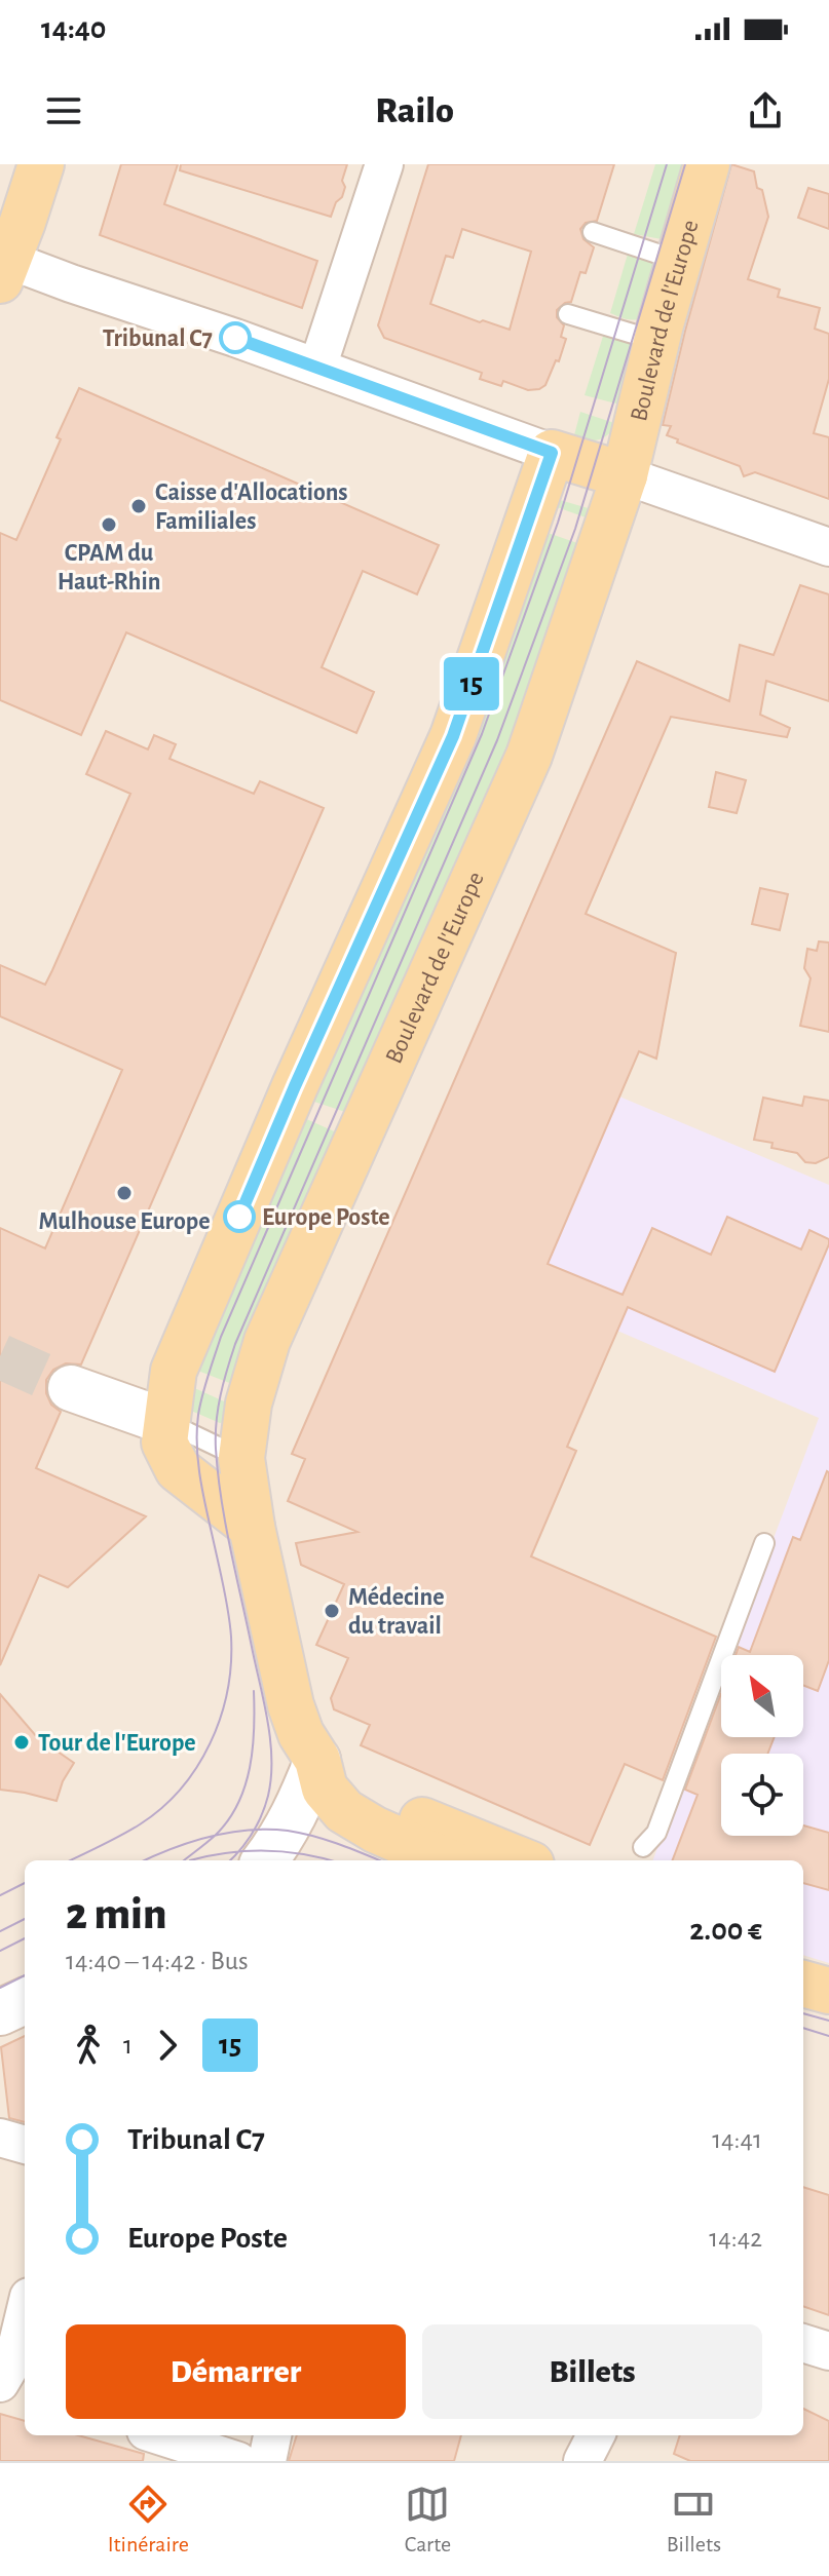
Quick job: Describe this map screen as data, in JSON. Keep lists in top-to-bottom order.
{
  "streets": {
    "main road": ["Boulevard de l'Europe"]
  },
  "places": [
    "Tribunal C7",
    "Caisse d'Allocations Familiales",
    "CPAM du Haut-Rhin",
    "Mulhouse Europe",
    "Europe Poste",
    "Médecine du travail",
    "Tour de l'Europe"
  ],
  "lines": ["bus line 15"],
  "north": "top left",
  "page": {
    "status": "14:40",
    "header": "Railo",
    "on_map": "15",
    "heading": ["2 min", "14:40 – 14:42 · Bus", "2.00 €"],
    "legs": ["1", "15"],
    "list": [
      {
        "name": "Tribunal C7",
        "value": "14:41"
      },
      {
        "name": "Europe Poste",
        "value": "14:42"
      }
    ],
    "buttons": ["Démarrer", "Billets"],
    "tabs": ["Itinéraire", "Carte", "Billets"]
  }
}
